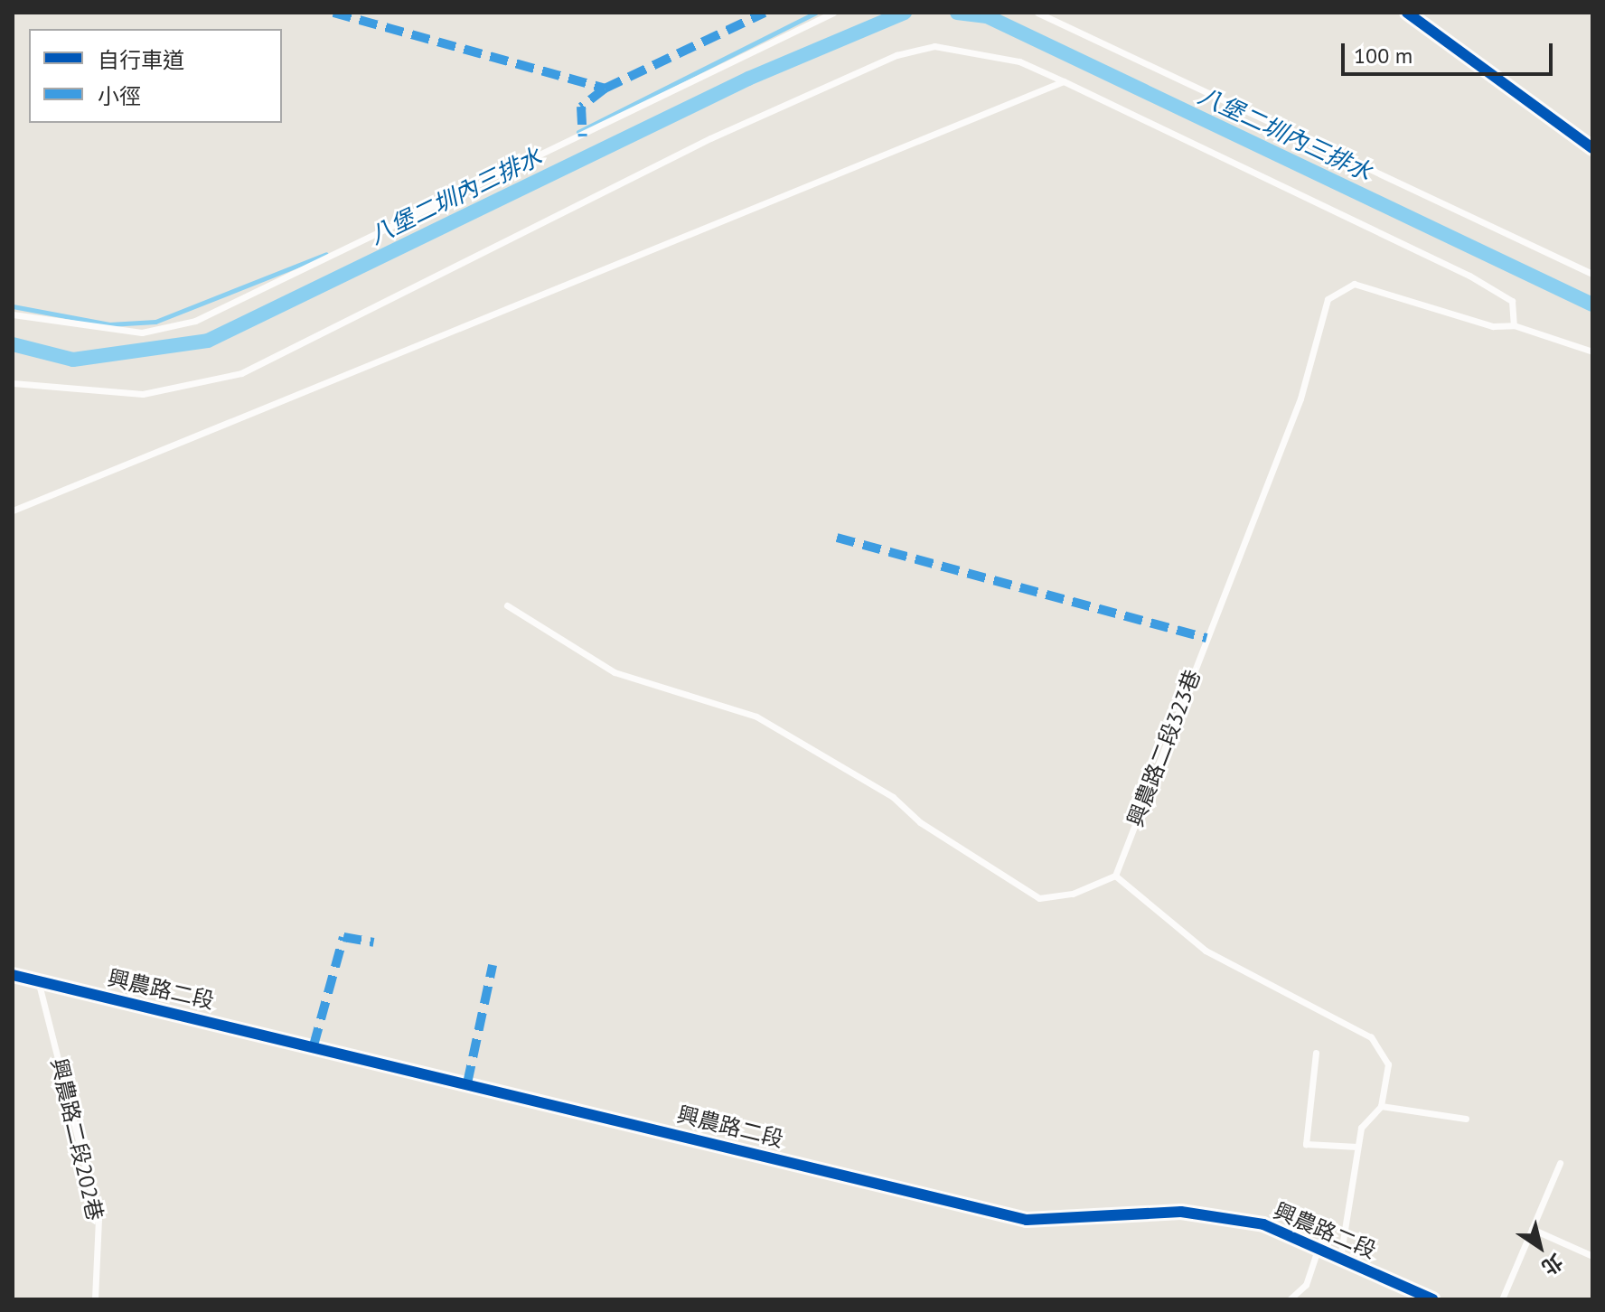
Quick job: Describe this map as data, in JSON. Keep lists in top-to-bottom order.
{
  "streets": {
    "street": ["興農路二段"],
    "lane": ["興農路二段323巷", "興農路二段202巷"]
  },
  "crossings": [
    ["興農路二段", "興農路二段202巷"]
  ],
  "water": ["八堡二圳內三排水"],
  "legend": ["自行車道", "小徑"],
  "scale_bar": "100 m",
  "north": "bottom right"
}
